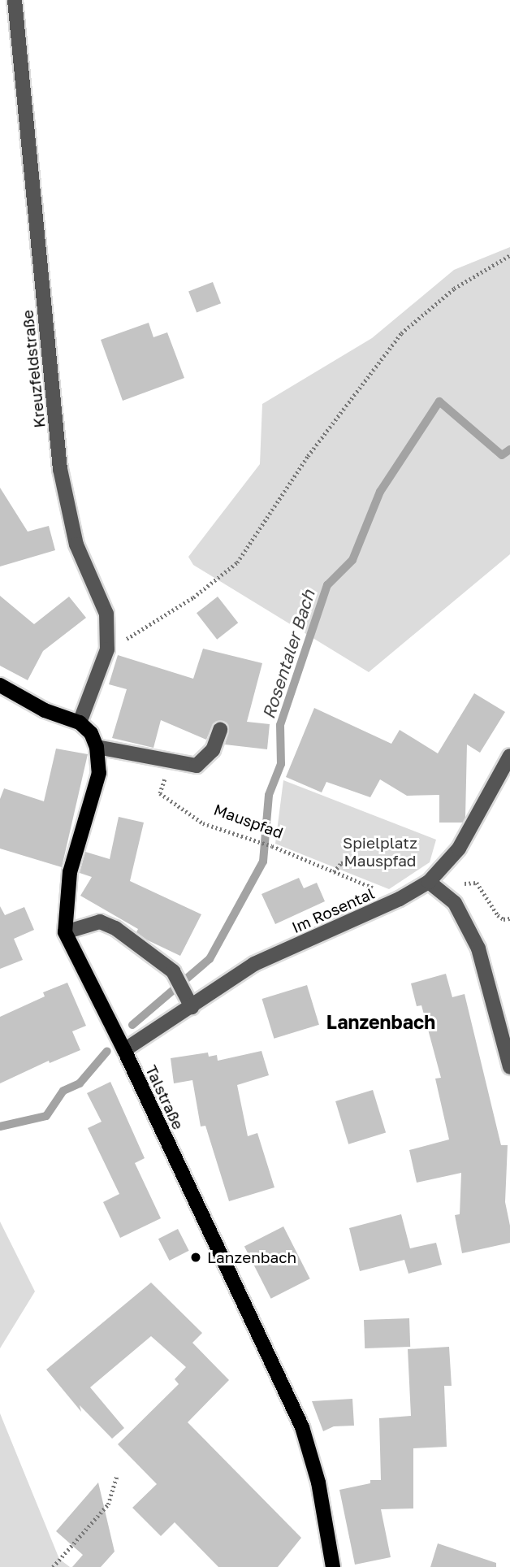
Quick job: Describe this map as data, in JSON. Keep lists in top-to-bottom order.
{
  "streets": {
    "main road": ["Talstraße"],
    "street": ["Kreuzfeldstraße", "Im Rosental"],
    "path": ["Mauspfad"]
  },
  "crossings": [
    ["Mauspfad", "Im Rosental"],
    ["Im Rosental", "Talstraße"]
  ],
  "districts": ["Lanzenbach"],
  "water": ["Rosentaler Bach"],
  "parks": ["Spielplatz Mauspfad"],
  "places": ["Lanzenbach"]
}
